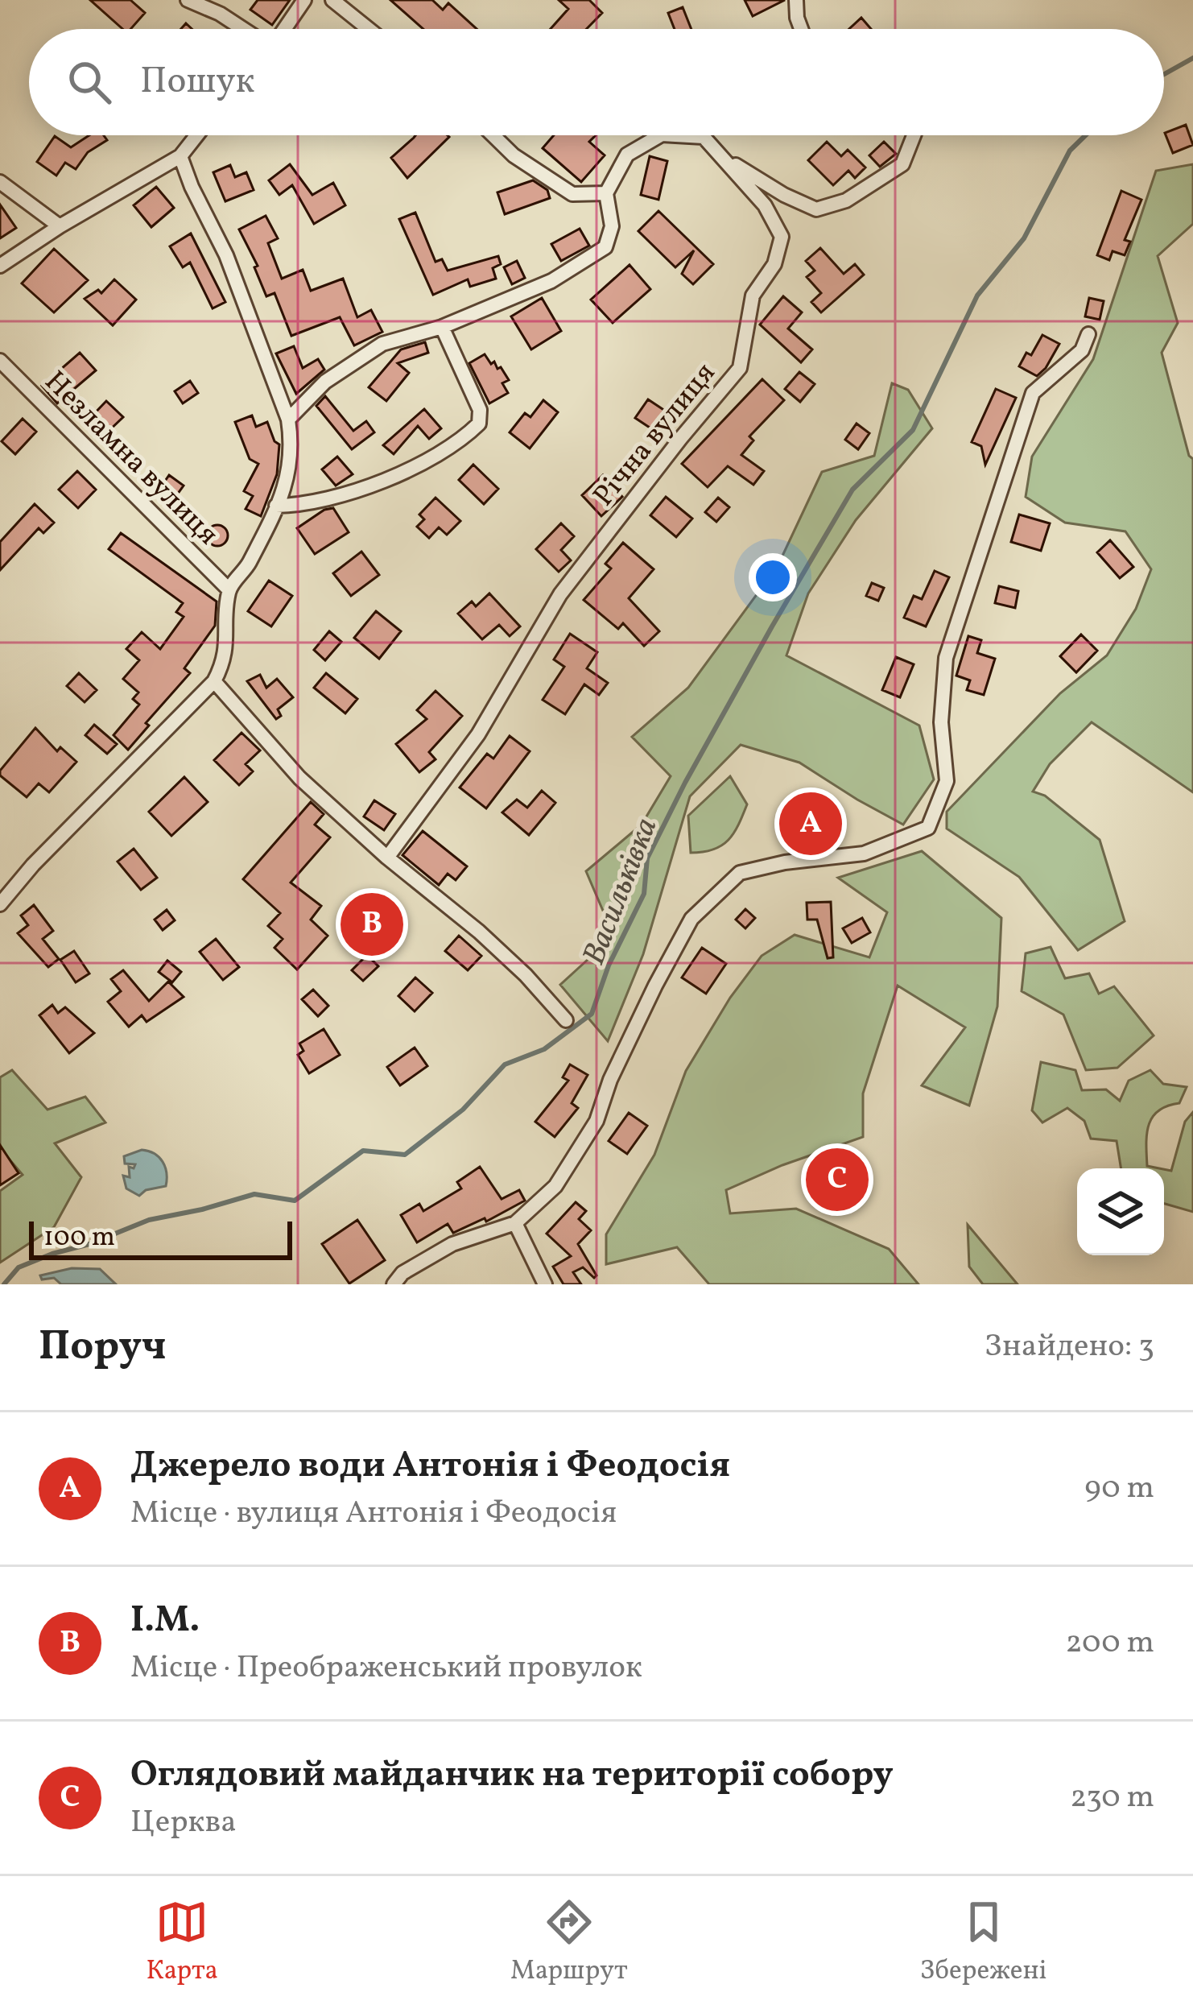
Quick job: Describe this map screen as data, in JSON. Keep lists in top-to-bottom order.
{
  "streets": {
    "street": ["Річна вулиця", "Незламна вулиця"]
  },
  "water": ["Васильківка"],
  "scale_bar": "100 m",
  "page": {
    "search": "Пошук",
    "pins": ["A", "B", "C"],
    "scale": "100 m",
    "heading": ["Поруч", "Знайдено: 3"],
    "list": [
      {
        "mark": "A",
        "name": "Джерело води Антонія і Феодосія",
        "note": "Місце · вулиця Антонія і Феодосія",
        "value": "90 m"
      },
      {
        "mark": "B",
        "name": "І.М.",
        "note": "Місце · Преображенський провулок",
        "value": "200 m"
      },
      {
        "mark": "C",
        "name": "Оглядовий майданчик на території собору",
        "note": "Церква",
        "value": "230 m"
      }
    ],
    "nav": ["Карта", "Маршрут", "Збережені"]
  }
}
